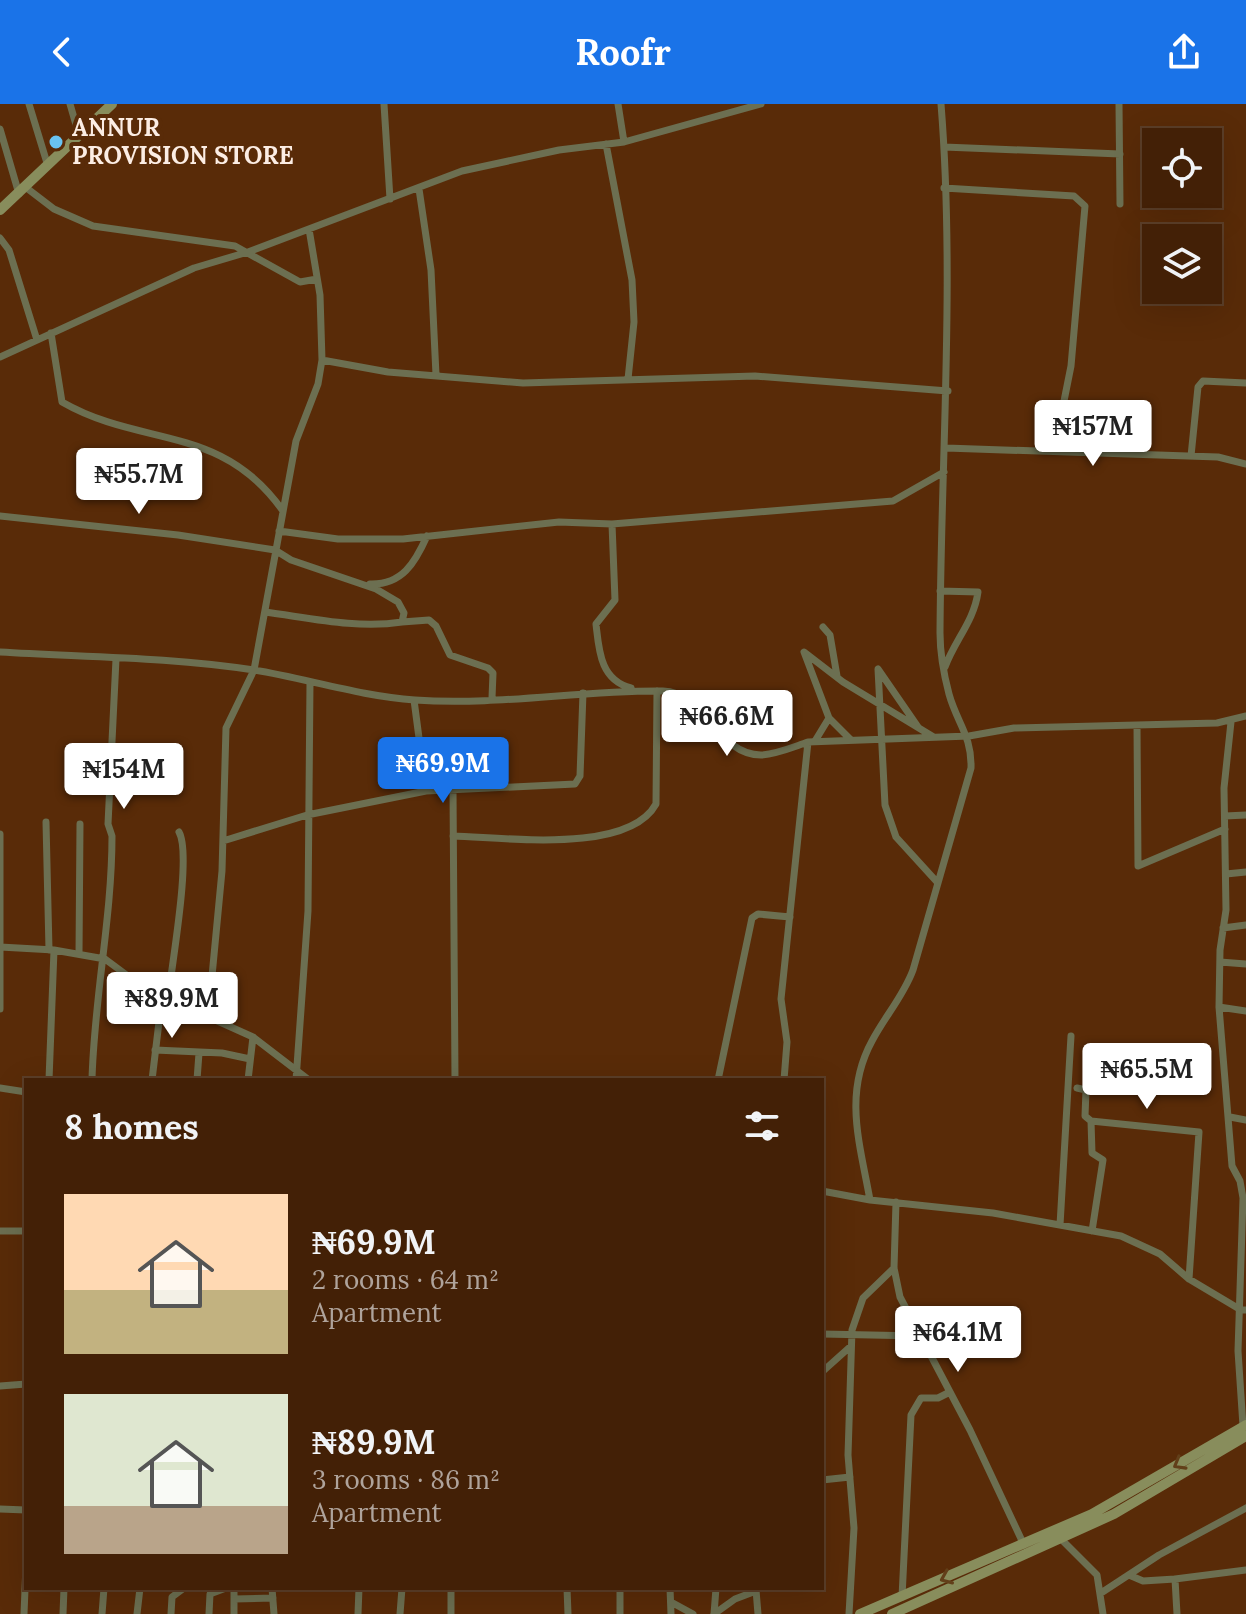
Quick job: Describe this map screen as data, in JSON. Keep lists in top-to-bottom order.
{
  "places": ["ANNUR PROVISION STORE"],
  "page": {
    "header": "Roofr",
    "price": [
      "₦157M",
      "₦55.7M",
      "₦66.6M",
      "₦69.9M",
      "₦154M",
      "₦89.9M",
      "₦65.5M",
      "₦64.1M"
    ],
    "heading": "8 homes",
    "list": [
      {
        "name": "₦69.9M",
        "note": "2 rooms · 64 m² · Apartment"
      },
      {
        "name": "₦89.9M",
        "note": "3 rooms · 86 m² · Apartment"
      }
    ]
  }
}
